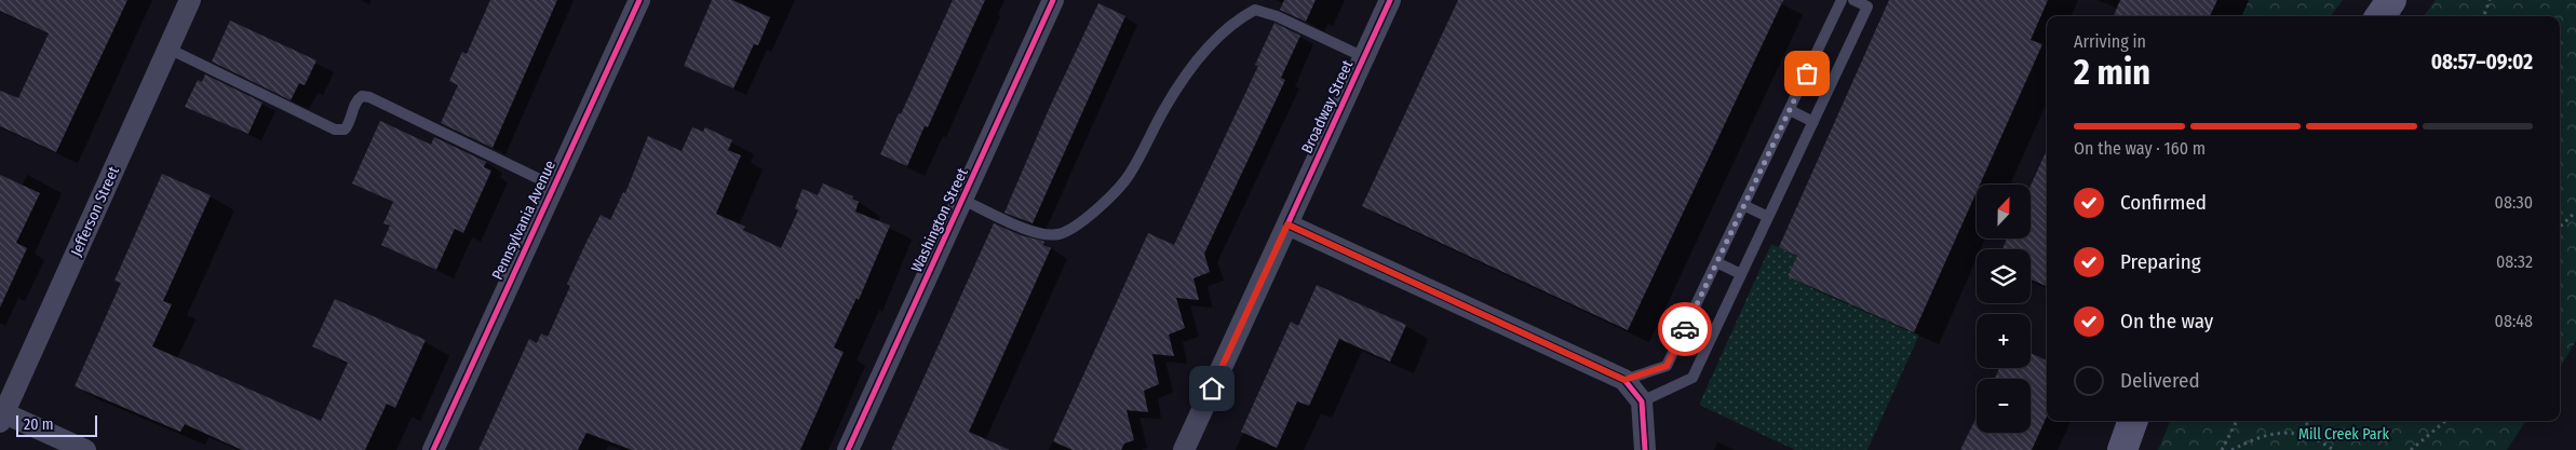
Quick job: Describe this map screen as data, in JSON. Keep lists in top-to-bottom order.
{
  "streets": {
    "street": [
      "Broadway Street",
      "Jefferson Street",
      "Pennsylvania Avenue",
      "Washington Street"
    ]
  },
  "parks": ["Mill Creek Park"],
  "scale_bar": "20 m",
  "north": "top",
  "page": {
    "heading": ["2 min", "Arriving in", "08:57–09:02"],
    "bar": "On the way · 160 m",
    "list": [
      ["Confirmed", "08:30"],
      ["Preparing", "08:32"],
      ["On the way", "08:48"],
      "Delivered"
    ],
    "map_buttons": ["+", "−"],
    "scale": "20 m"
  }
}
